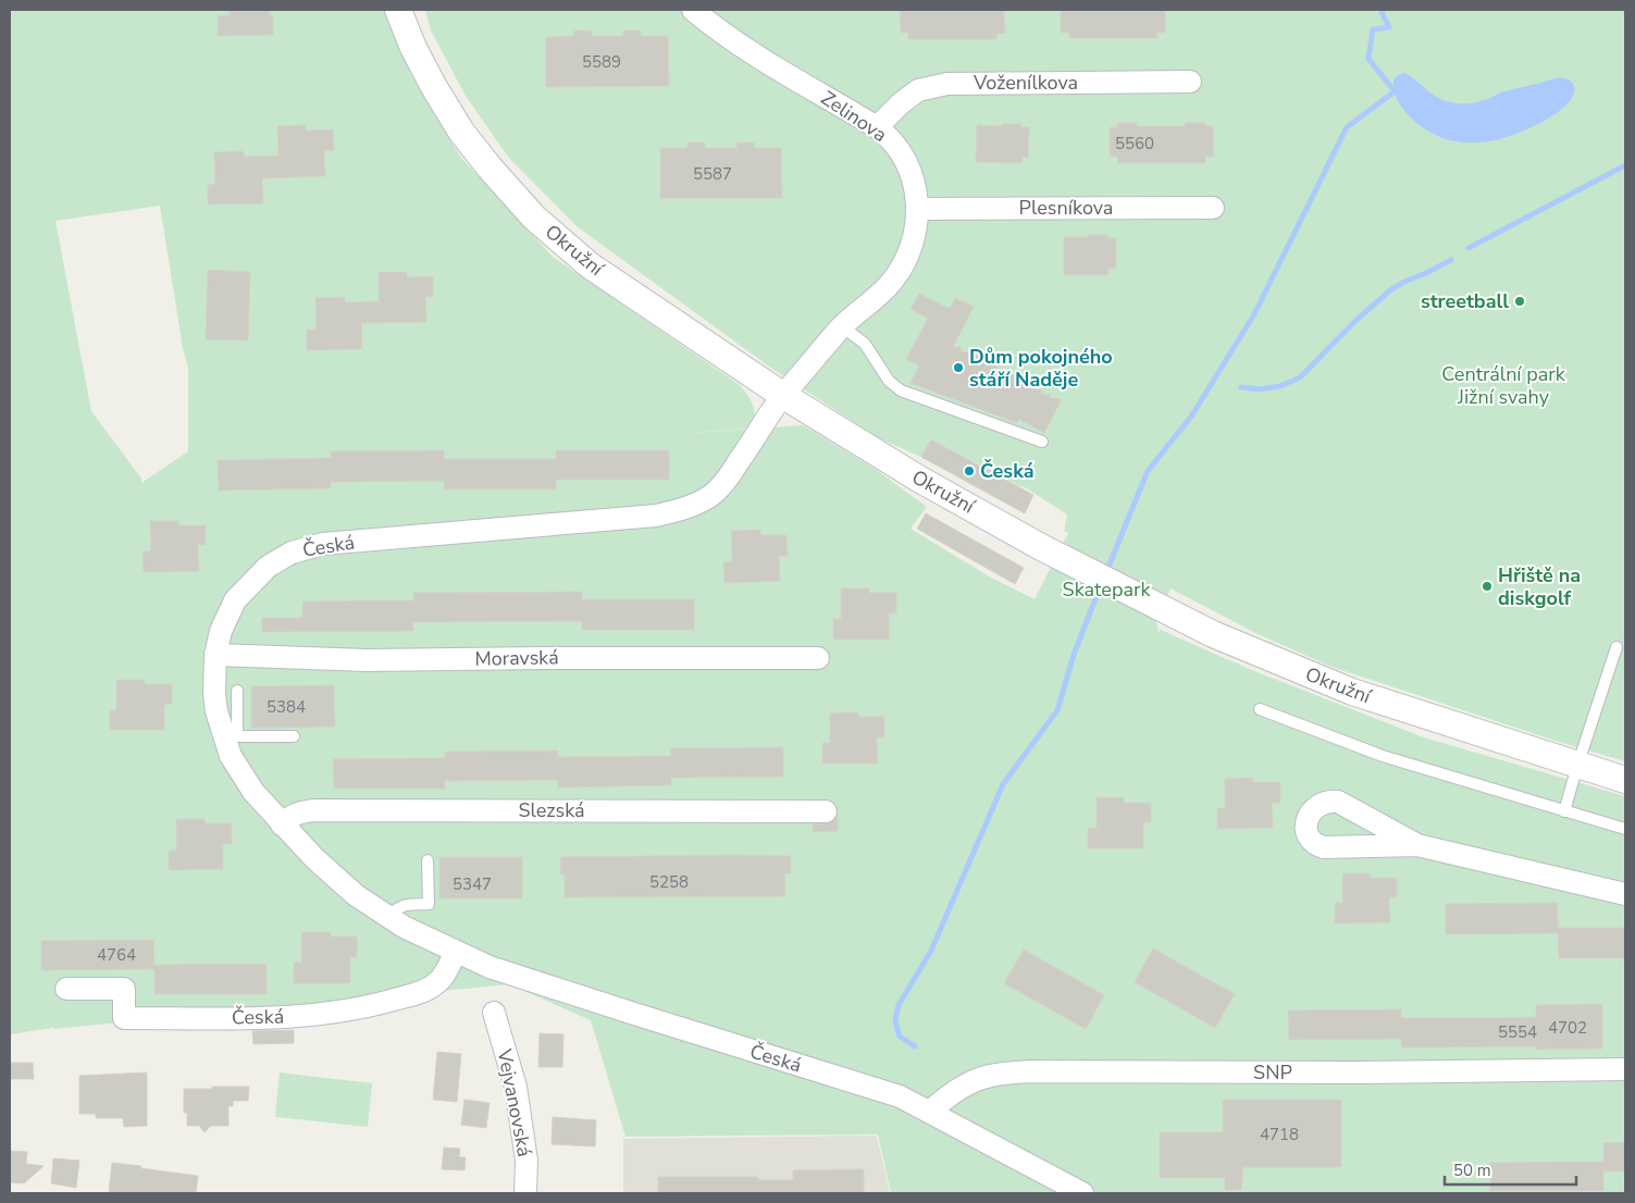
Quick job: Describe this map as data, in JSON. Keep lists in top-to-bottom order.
{
  "streets": {
    "street": [
      "Voženílkova",
      "Zelinova",
      "Plesníkova",
      "Okružní",
      "Česká",
      "Moravská",
      "Slezská",
      "SNP",
      "Vejvanovská"
    ]
  },
  "crossings": [
    ["Voženílkova", "Zelinova"],
    ["Zelinova", "Plesníkova"],
    ["Zelinova", "Okružní"],
    ["Zelinova", "Česká"],
    ["Okružní", "Česká"],
    ["Česká", "Moravská"],
    ["Česká", "Slezská"],
    ["Česká", "SNP"]
  ],
  "parks": ["Centrální park Jižní svahy", "Skatepark"],
  "places": [
    "streetball",
    "Dům pokojného stáří Naděje",
    "Česká",
    "Hřiště na diskgolf"
  ],
  "house_numbers": [
    "5589",
    "5560",
    "5587",
    "5384",
    "5258",
    "5347",
    "4764",
    "4702",
    "5554",
    "4718"
  ],
  "scale_bar": "50 m"
}
